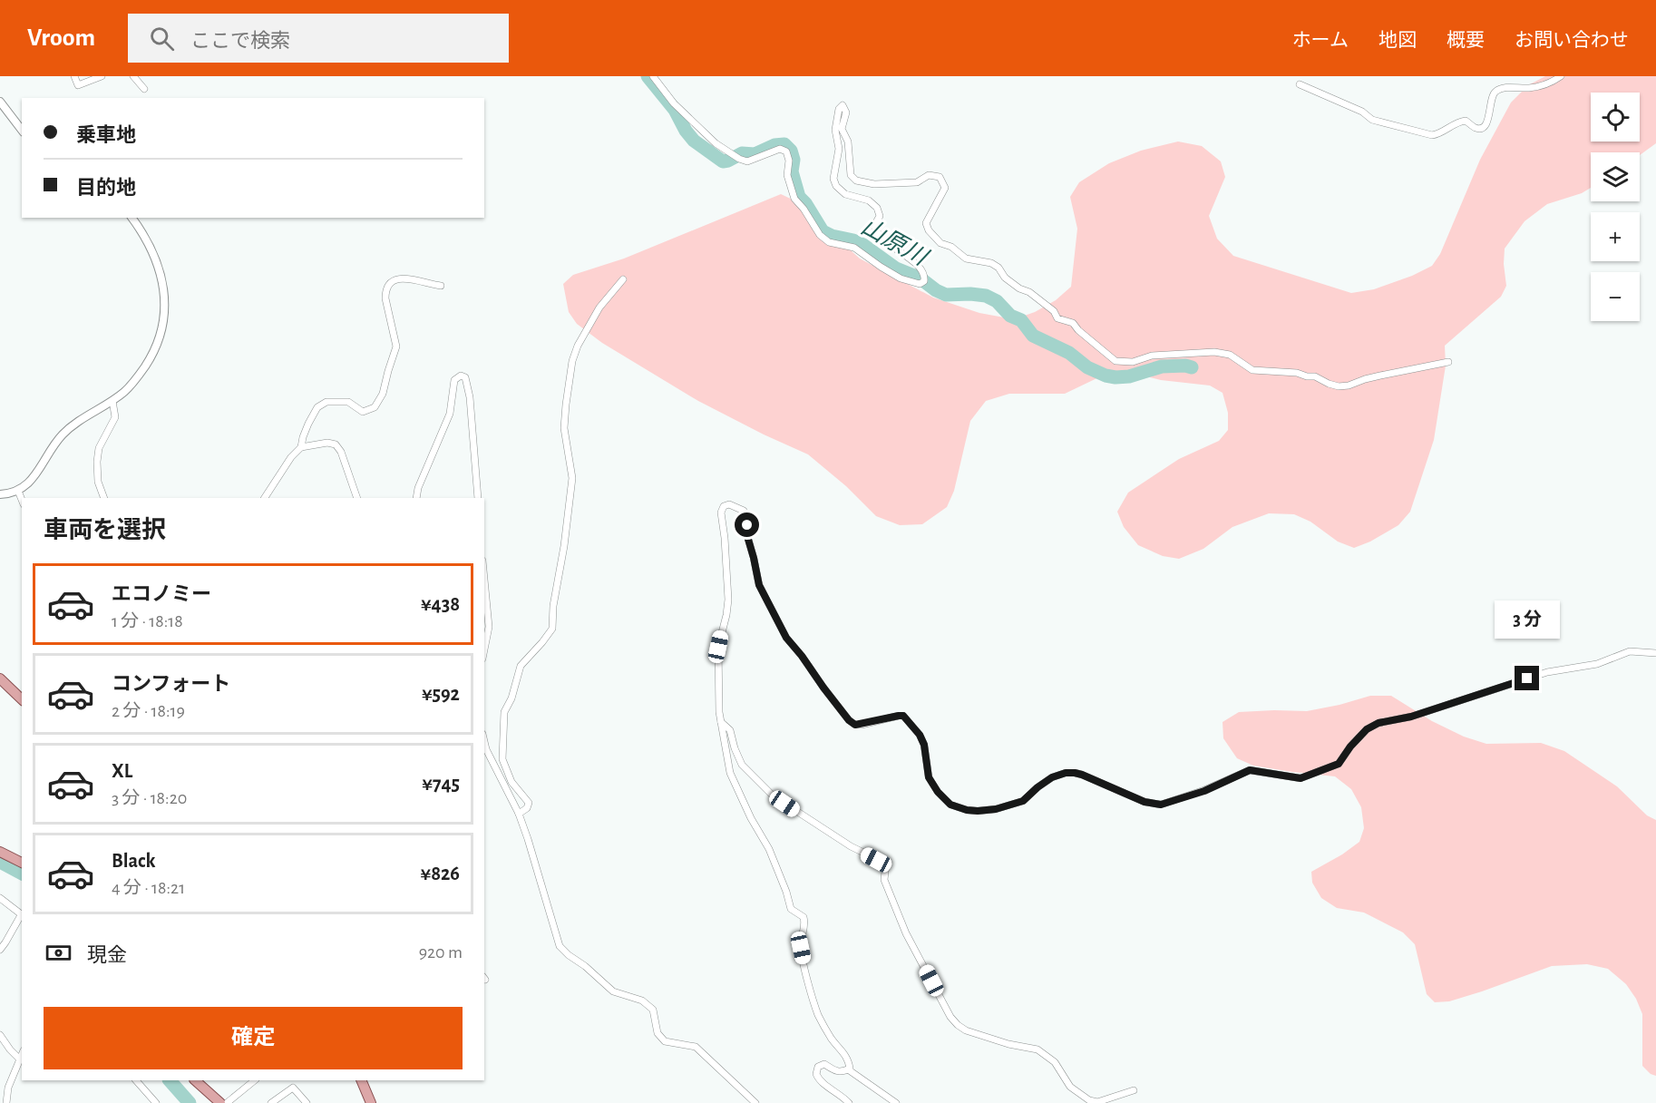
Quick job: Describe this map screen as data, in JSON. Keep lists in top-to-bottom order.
{
  "water": ["山原川"],
  "page": {
    "header": "Vroom",
    "search": "ここで検索",
    "nav": [
      "ホーム",
      "地図",
      "概要",
      "お問い合わせ"
    ],
    "map_buttons": ["+", "−"],
    "banner": ["乗車地", "目的地"],
    "heading": "車両を選択",
    "list": [
      {
        "name": "エコノミー",
        "note": "1 分 · 18:18",
        "value": "¥438"
      },
      {
        "name": "コンフォート",
        "note": "2 分 · 18:19",
        "value": "¥592"
      },
      {
        "name": "XL",
        "note": "3 分 · 18:20",
        "value": "¥745"
      },
      {
        "name": "Black",
        "note": "4 分 · 18:21",
        "value": "¥826"
      }
    ],
    "bubble": "3 分",
    "pay": ["現金", "920 m"],
    "buttons": "確定"
  }
}
